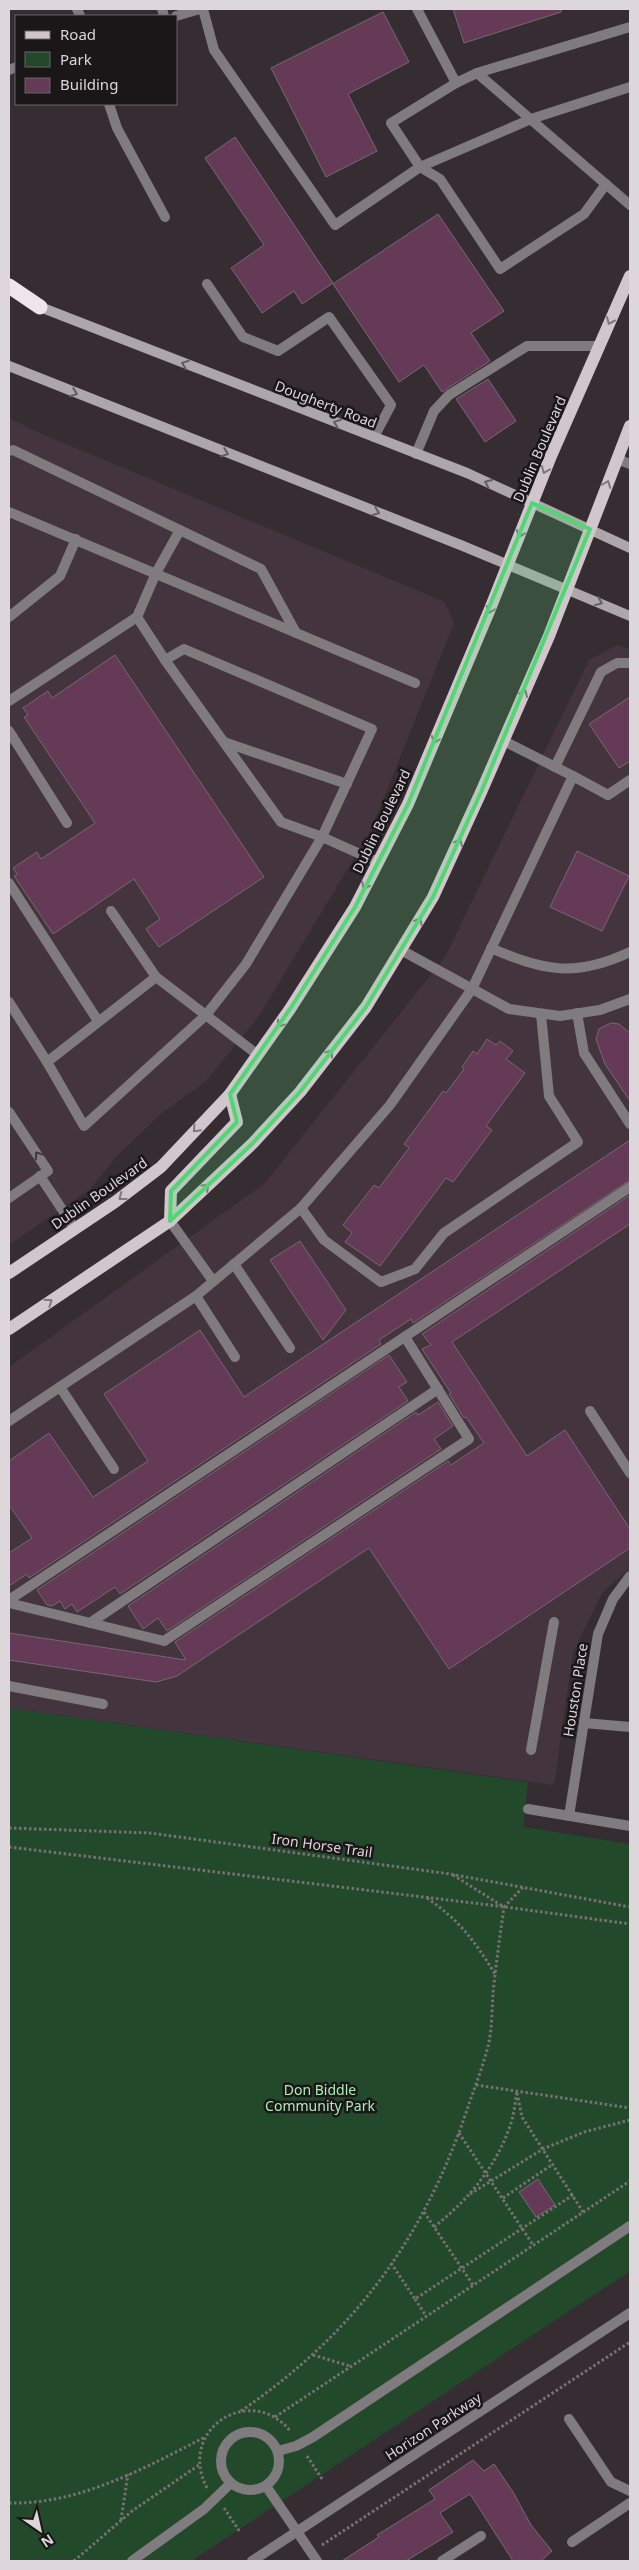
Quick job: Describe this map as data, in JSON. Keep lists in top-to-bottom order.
{
  "streets": {
    "main road": ["Dougherty Road", "Dublin Boulevard"],
    "street": ["Houston Place", "Horizon Parkway"],
    "path": ["Iron Horse Trail"]
  },
  "crossings": [
    ["Dougherty Road", "Dublin Boulevard"]
  ],
  "parks": ["Don Biddle Community Park"],
  "legend": ["Road", "Park", "Building"],
  "north": "bottom right"
}
